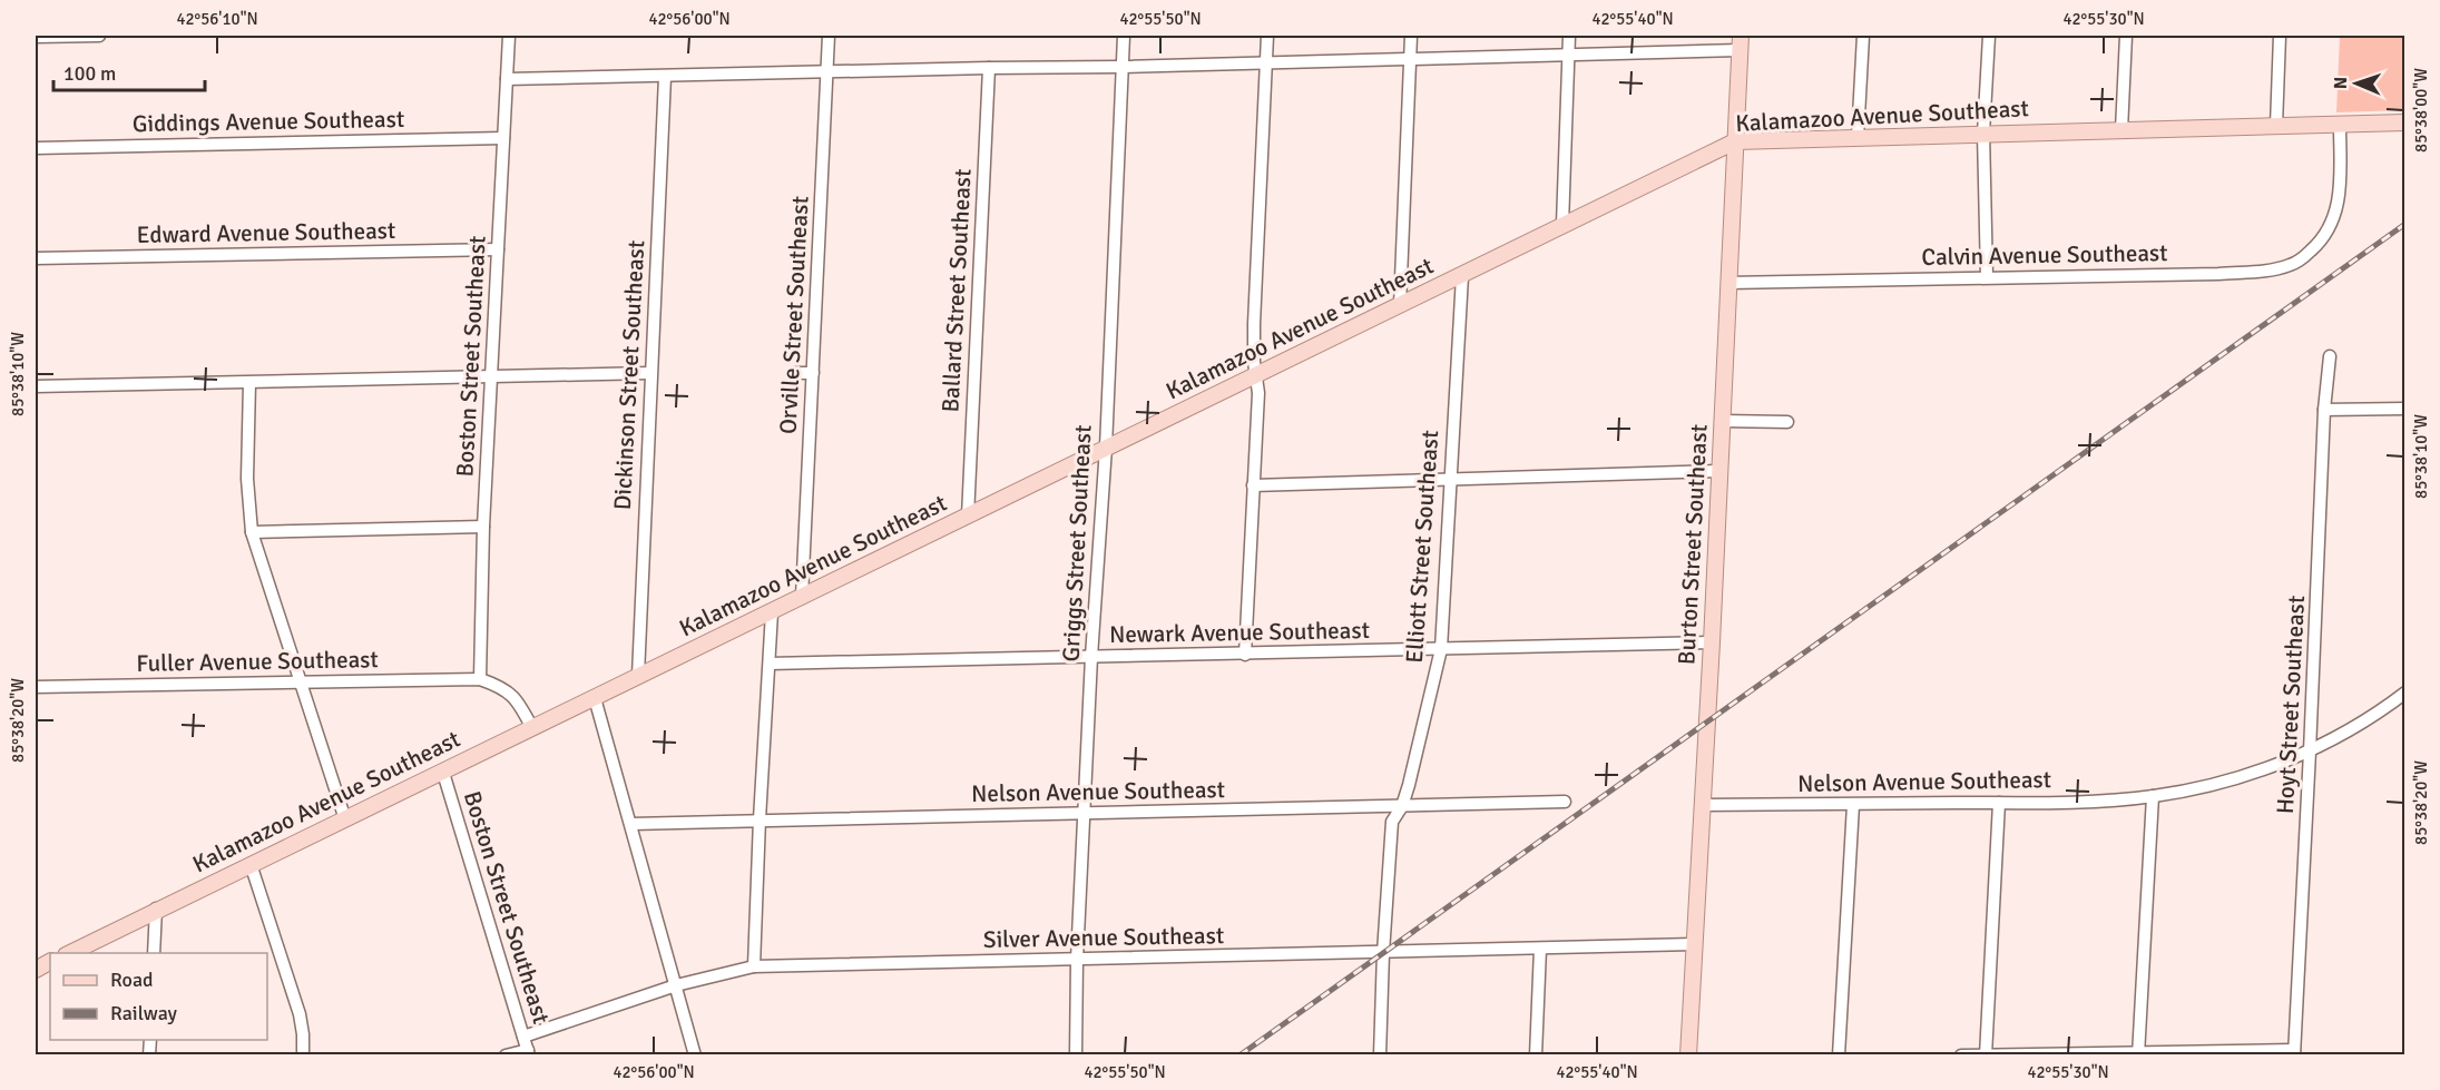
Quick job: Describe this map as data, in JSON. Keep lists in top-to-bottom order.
{
  "streets": {
    "main road": ["Kalamazoo Avenue Southeast", "Burton Street Southeast"],
    "street": [
      "Giddings Avenue Southeast",
      "Edward Avenue Southeast",
      "Calvin Avenue Southeast",
      "Ballard Street Southeast",
      "Orville Street Southeast",
      "Boston Street Southeast",
      "Dickinson Street Southeast",
      "Griggs Street Southeast",
      "Elliott Street Southeast",
      "Newark Avenue Southeast",
      "Fuller Avenue Southeast",
      "Hoyt Street Southeast",
      "Nelson Avenue Southeast",
      "Silver Avenue Southeast"
    ]
  },
  "crossings": [
    ["Kalamazoo Avenue Southeast", "Calvin Avenue Southeast"],
    ["Kalamazoo Avenue Southeast", "Ballard Street Southeast"],
    ["Kalamazoo Avenue Southeast", "Orville Street Southeast"],
    ["Kalamazoo Avenue Southeast", "Boston Street Southeast"],
    ["Kalamazoo Avenue Southeast", "Dickinson Street Southeast"],
    ["Kalamazoo Avenue Southeast", "Griggs Street Southeast"],
    ["Kalamazoo Avenue Southeast", "Burton Street Southeast"],
    ["Kalamazoo Avenue Southeast", "Elliott Street Southeast"],
    ["Giddings Avenue Southeast", "Boston Street Southeast"],
    ["Edward Avenue Southeast", "Boston Street Southeast"],
    ["Calvin Avenue Southeast", "Burton Street Southeast"],
    ["Boston Street Southeast", "Fuller Avenue Southeast"],
    ["Boston Street Southeast", "Silver Avenue Southeast"],
    ["Griggs Street Southeast", "Newark Avenue Southeast"],
    ["Griggs Street Southeast", "Nelson Avenue Southeast"],
    ["Griggs Street Southeast", "Silver Avenue Southeast"],
    ["Burton Street Southeast", "Newark Avenue Southeast"],
    ["Burton Street Southeast", "Nelson Avenue Southeast"],
    ["Burton Street Southeast", "Silver Avenue Southeast"],
    ["Elliott Street Southeast", "Newark Avenue Southeast"],
    ["Elliott Street Southeast", "Nelson Avenue Southeast"],
    ["Elliott Street Southeast", "Silver Avenue Southeast"],
    ["Hoyt Street Southeast", "Nelson Avenue Southeast"]
  ],
  "legend": ["Road", "Railway"],
  "scale_bar": "100 m",
  "north": "left",
  "coordinates": [
    "42°56'10\"N",
    "42°56'00\"N",
    "42°55'50\"N",
    "42°55'40\"N",
    "42°55'30\"N",
    "85°38'00\"W",
    "85°38'10\"W",
    "85°38'20\"W"
  ]
}
